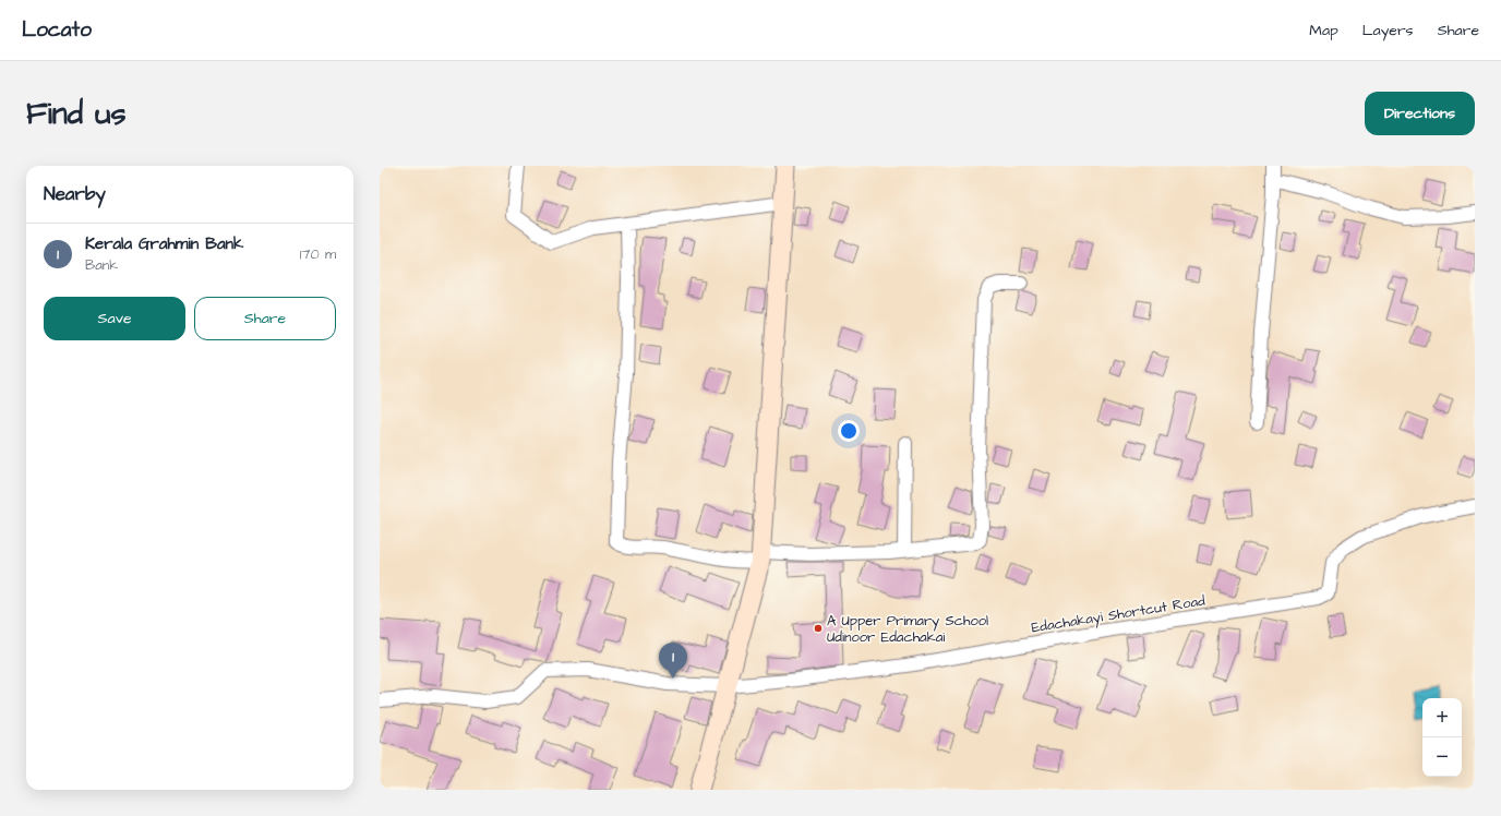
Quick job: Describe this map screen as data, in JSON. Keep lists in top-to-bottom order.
{
  "streets": {
    "street": ["Edachakayi Shortcut Road"]
  },
  "places": ["A Upper Primary School Udinoor Edachakai"],
  "page": {
    "header": "Locato",
    "nav": ["Map", "Layers", "Share"],
    "buttons": [
      "Directions",
      ["Save", "Share"]
    ],
    "title": "Find us",
    "heading": "Nearby",
    "list": [
      {
        "mark": "1",
        "name": "Kerala Grahmin Bank",
        "note": "Bank",
        "value": "170 m"
      }
    ],
    "pins": "1",
    "map_buttons": ["+", "−"]
  }
}
